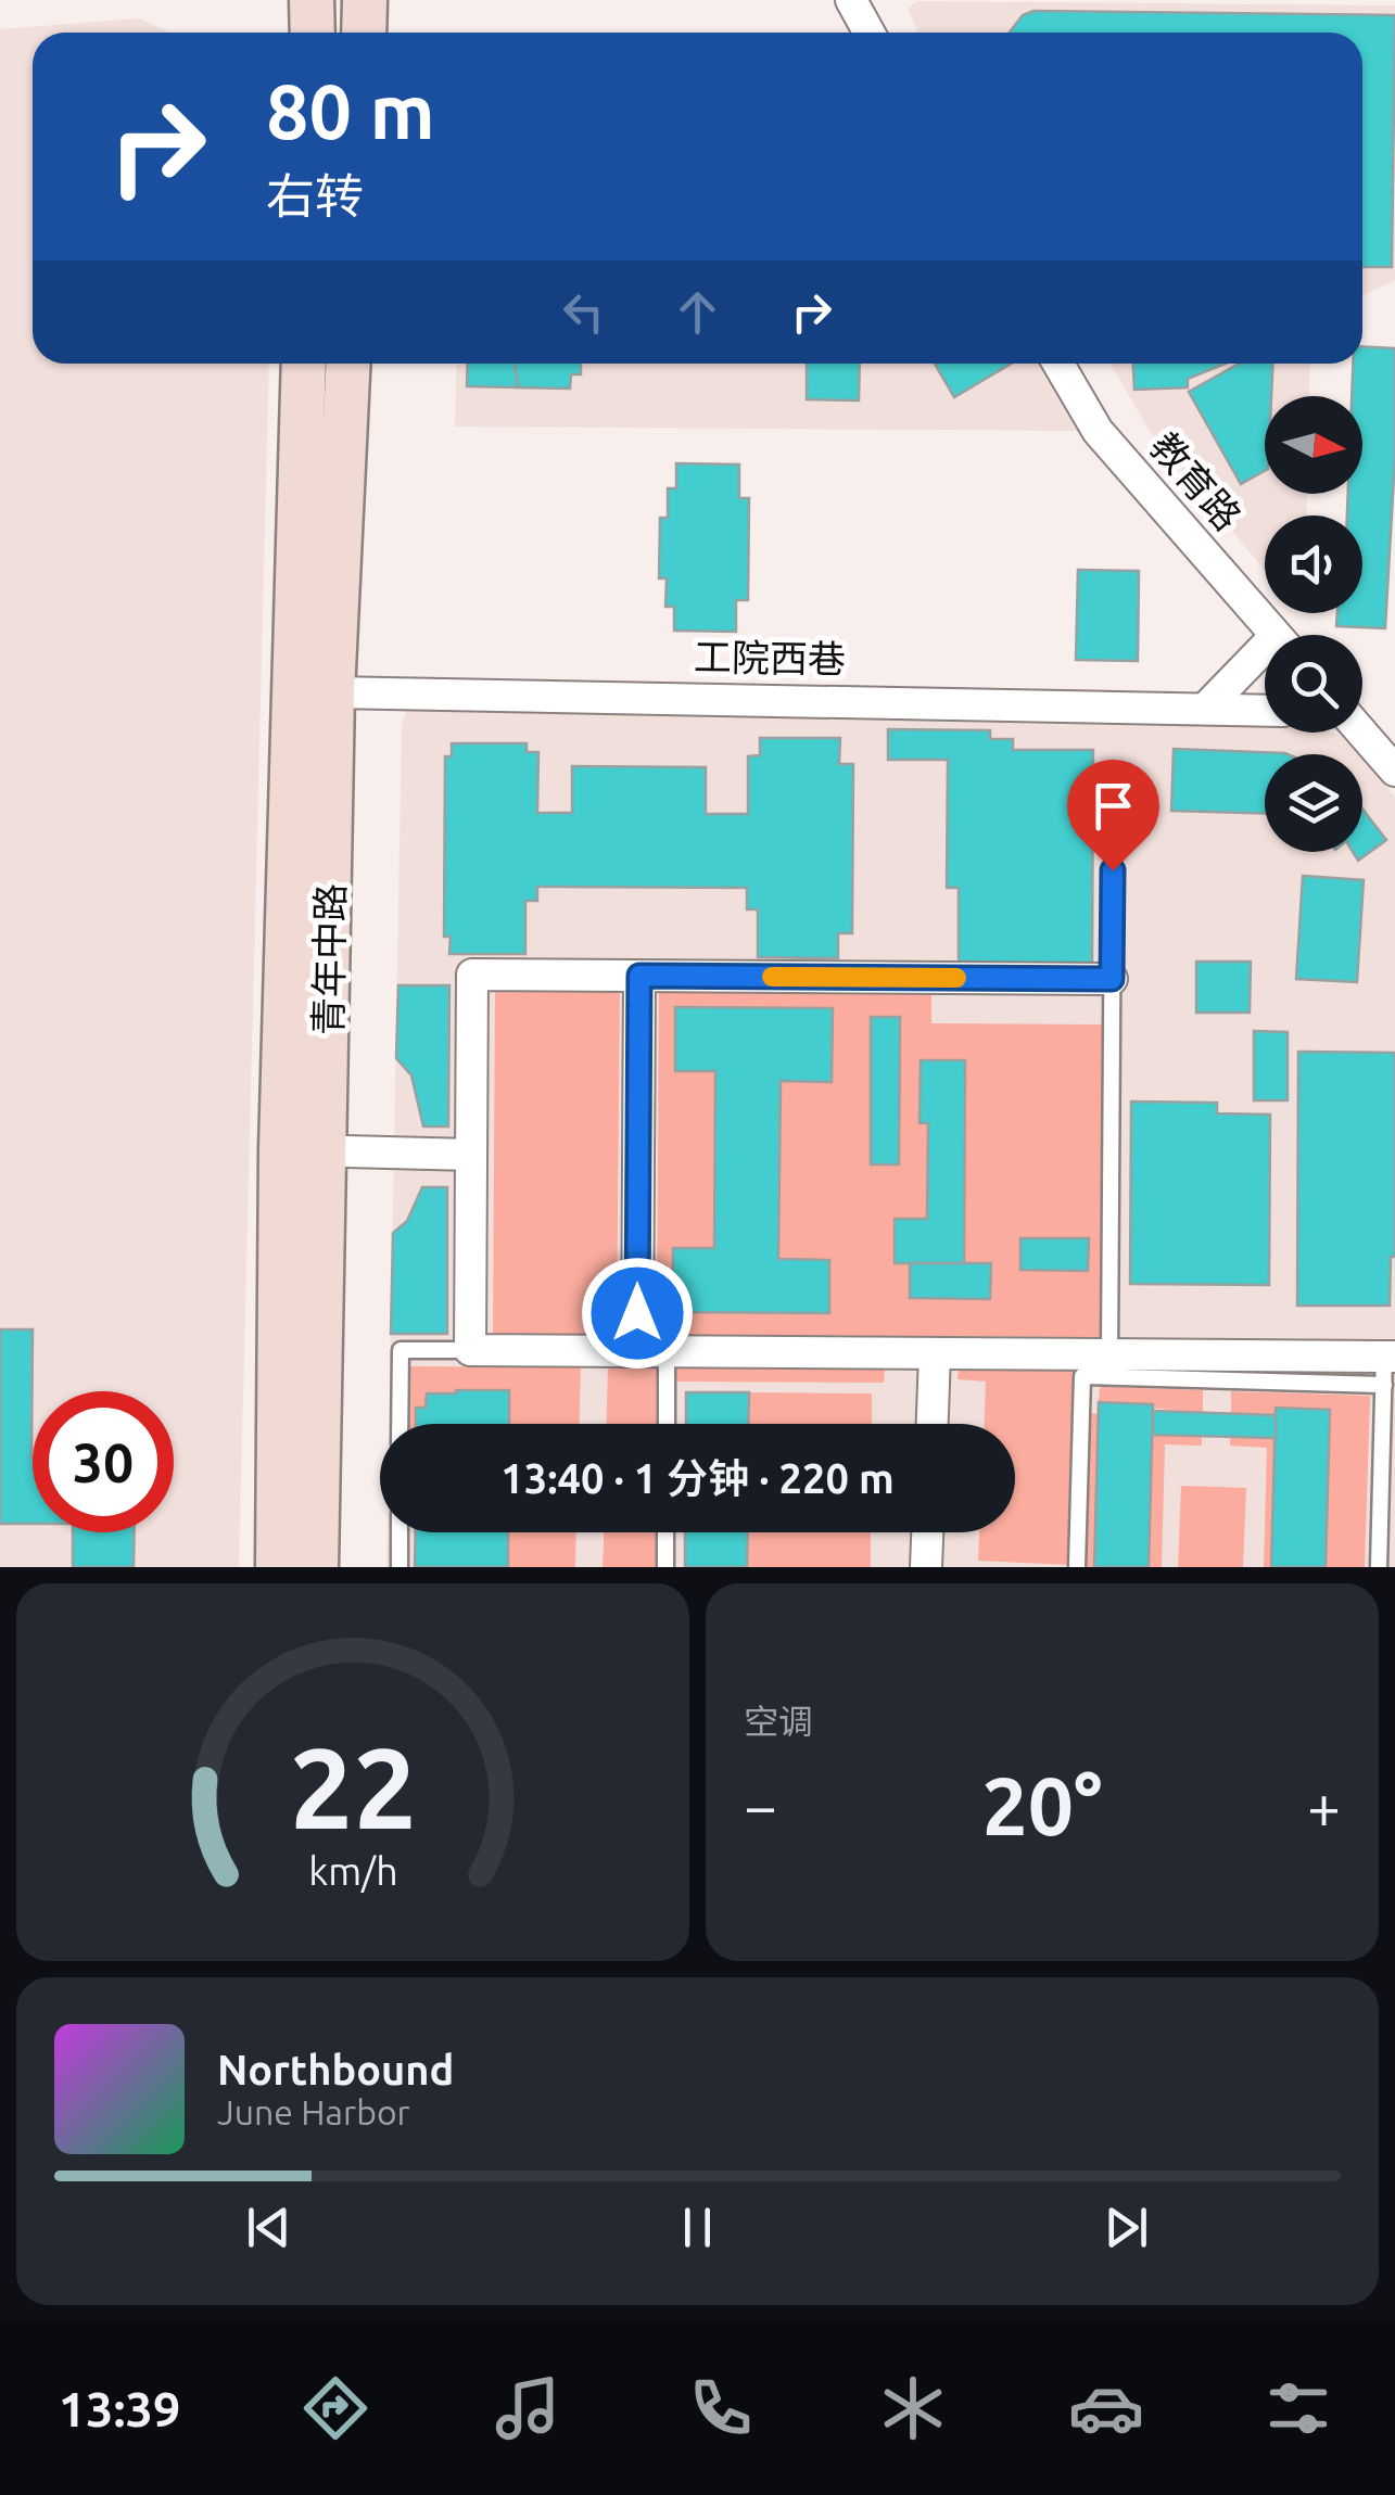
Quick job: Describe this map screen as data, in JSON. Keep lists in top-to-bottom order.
{
  "streets": {
    "main road": ["青年中路"],
    "street": ["教育路", "工院西巷"]
  },
  "crossings": [
    ["工院西巷", "青年中路"]
  ],
  "north": "right",
  "page": {
    "turn": ["80 m", "右转"],
    "limit": "30",
    "trip": "13:40 · 1 分钟 · 220 m",
    "tile": "空调",
    "heat": ["−", "20°", "+"],
    "song": ["Northbound", "June Harbor"],
    "tabs": "13:39",
    "gauge": ["22", "km/h"]
  }
}
